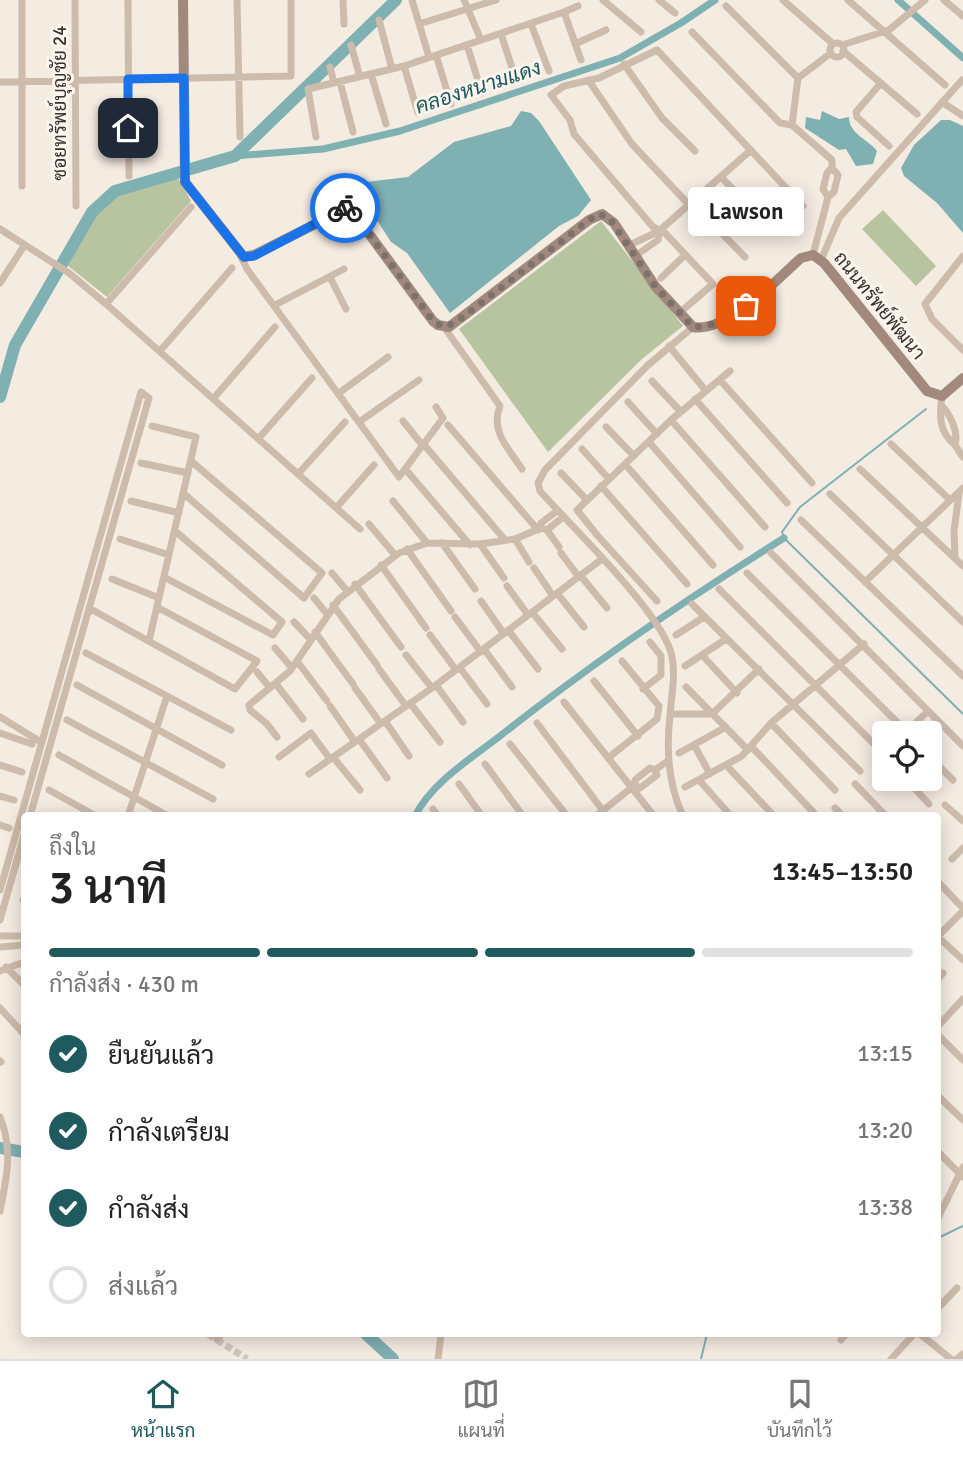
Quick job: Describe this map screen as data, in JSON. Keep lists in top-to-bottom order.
{
  "streets": {
    "street": ["ซอยทรัพย์บุญชัย 24", "ถนนทรัพย์พัฒนา"]
  },
  "water": ["คลองหนามแดง"],
  "places": ["Lawson"],
  "page": {
    "bubble": "Lawson",
    "heading": ["3 นาที", "ถึงใน", "13:45–13:50"],
    "bar": "กำลังส่ง · 430 m",
    "list": [
      ["ยืนยันแล้ว", "13:15"],
      ["กำลังเตรียม", "13:20"],
      ["กำลังส่ง", "13:38"],
      "ส่งแล้ว"
    ],
    "tabs": ["หน้าแรก", "แผนที่", "บันทึกไว้"]
  }
}
